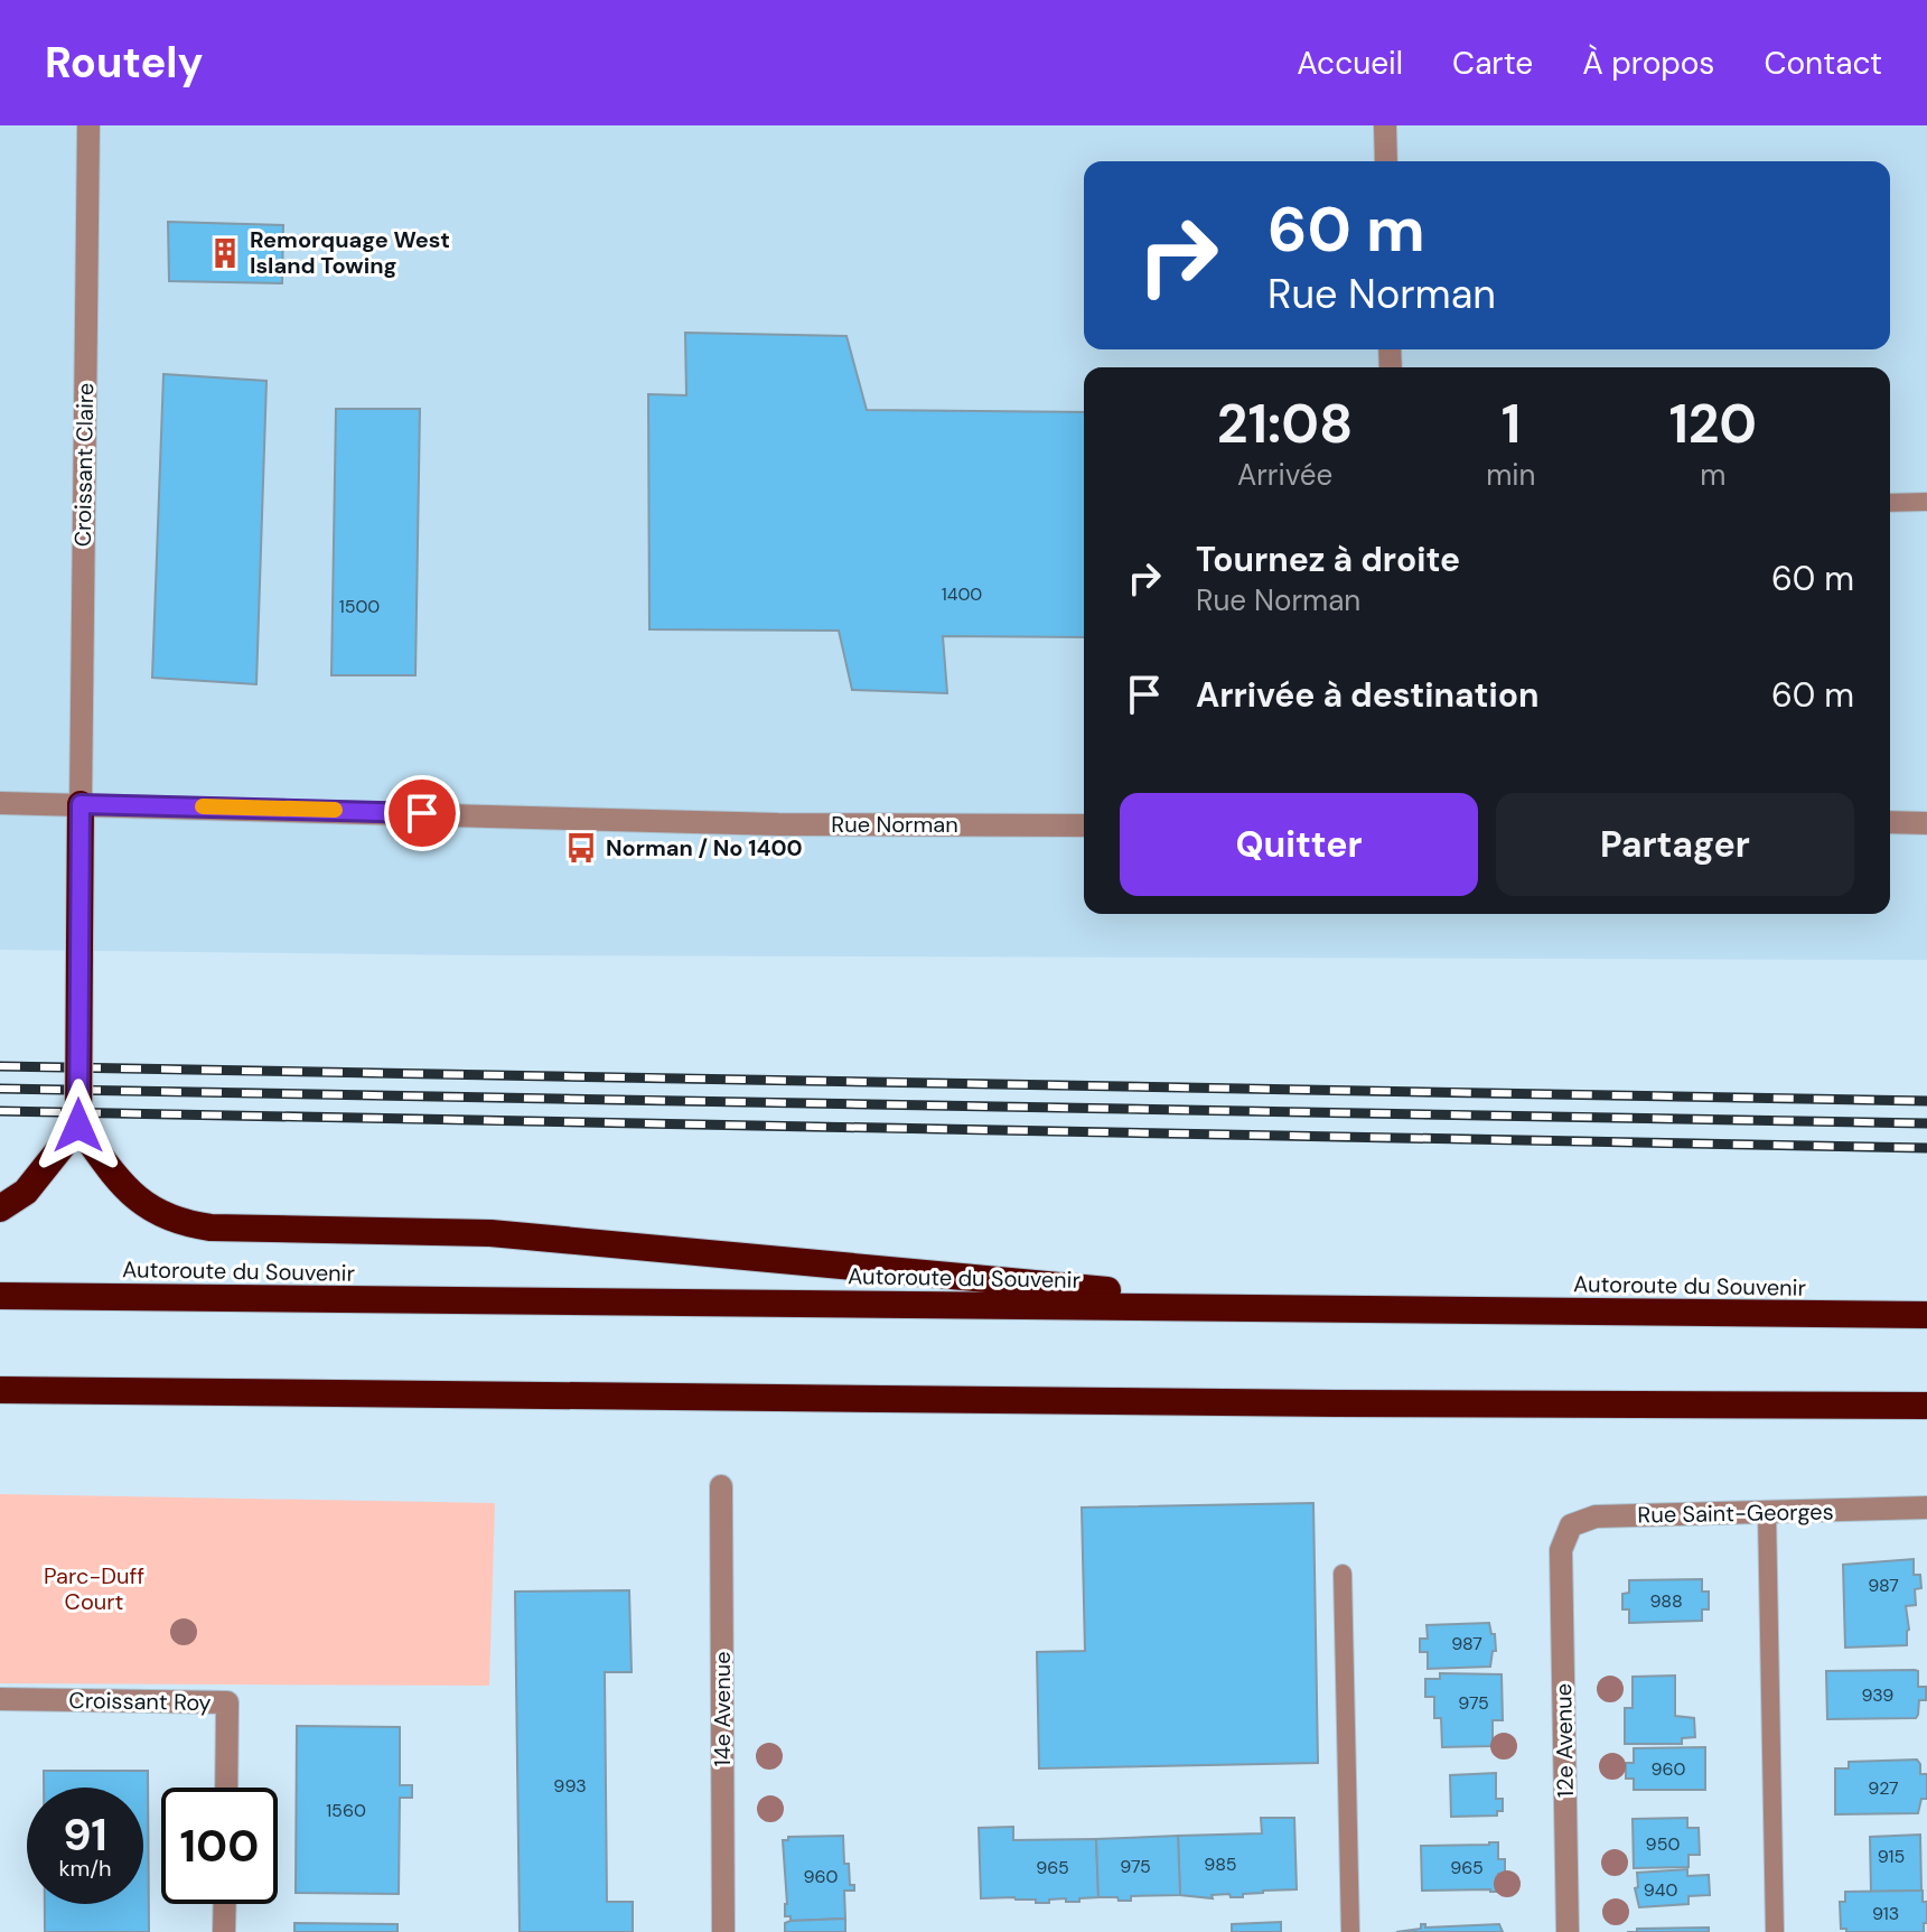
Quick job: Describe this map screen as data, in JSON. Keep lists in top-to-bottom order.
{
  "streets": {
    "highway": ["Autoroute du Souvenir"],
    "street": [
      "Croissant Claire",
      "Rue Norman",
      "Rue Saint-Georges",
      "Croissant Roy",
      "14e Avenue",
      "12e Avenue"
    ]
  },
  "crossings": [
    ["Croissant Claire", "Rue Norman"],
    ["Rue Saint-Georges", "12e Avenue"]
  ],
  "parks": ["Parc-Duff Court"],
  "places": {
    "building": ["Remorquage West Island Towing"],
    "bus stop": ["Norman / No 1400"]
  },
  "house_numbers": [
    "1400",
    "1500",
    "987",
    "988",
    "987",
    "939",
    "975",
    "960",
    "993",
    "927",
    "1560",
    "950",
    "915",
    "985",
    "975",
    "965",
    "965",
    "960",
    "940",
    "913"
  ],
  "page": {
    "header": "Routely",
    "nav": [
      "Accueil",
      "Carte",
      "À propos",
      "Contact"
    ],
    "turn": ["60 m", "Rue Norman"],
    "eta": [
      "21:08",
      "Arrivée",
      "1",
      "min",
      "120",
      "m"
    ],
    "list": [
      {
        "name": "Tournez à droite",
        "note": "Rue Norman",
        "value": "60 m"
      },
      {
        "name": "Arrivée à destination",
        "value": "60 m"
      }
    ],
    "buttons": ["Quitter", "Partager"],
    "speed": "91 km/h",
    "limit": "100"
  }
}
